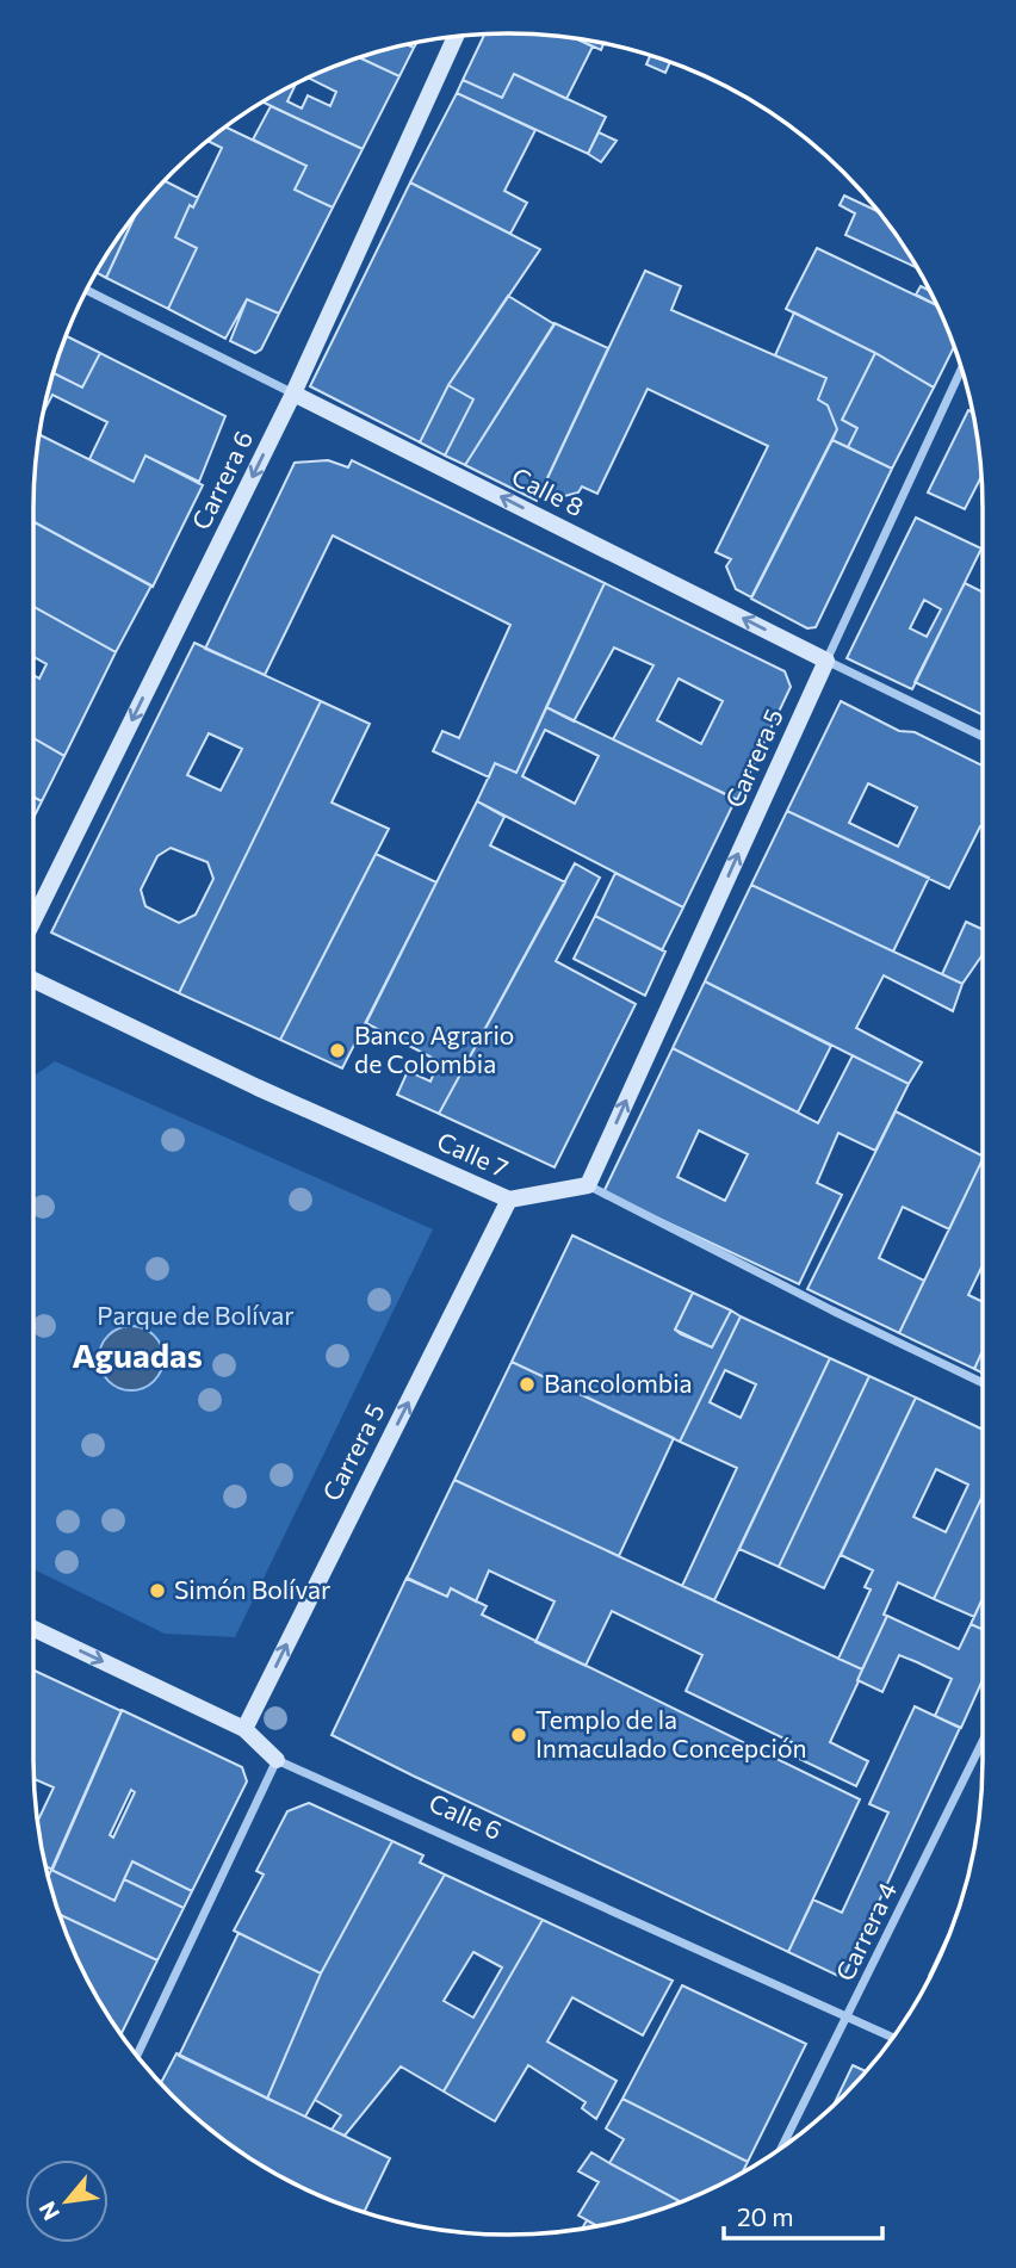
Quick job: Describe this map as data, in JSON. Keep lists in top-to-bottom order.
{
  "streets": {
    "main road": [
      "Carrera 6",
      "Calle 8",
      "Carrera 5",
      "Calle 7",
      "Calle 6"
    ],
    "street": ["Carrera 4"]
  },
  "crossings": [
    ["Carrera 6", "Calle 8"],
    ["Calle 8", "Carrera 5"],
    ["Carrera 5", "Calle 7"],
    ["Carrera 5", "Calle 6"],
    ["Calle 6", "Carrera 4"]
  ],
  "one_way": ["Carrera 6", "Calle 8", "Carrera 5"],
  "districts": ["Aguadas"],
  "parks": ["Parque de Bolívar"],
  "places": [
    "Banco Agrario de Colombia",
    "Bancolombia",
    "Simón Bolívar",
    "Templo de la Inmaculado Concepción"
  ],
  "scale_bar": "20 m",
  "north": "bottom left"
}
